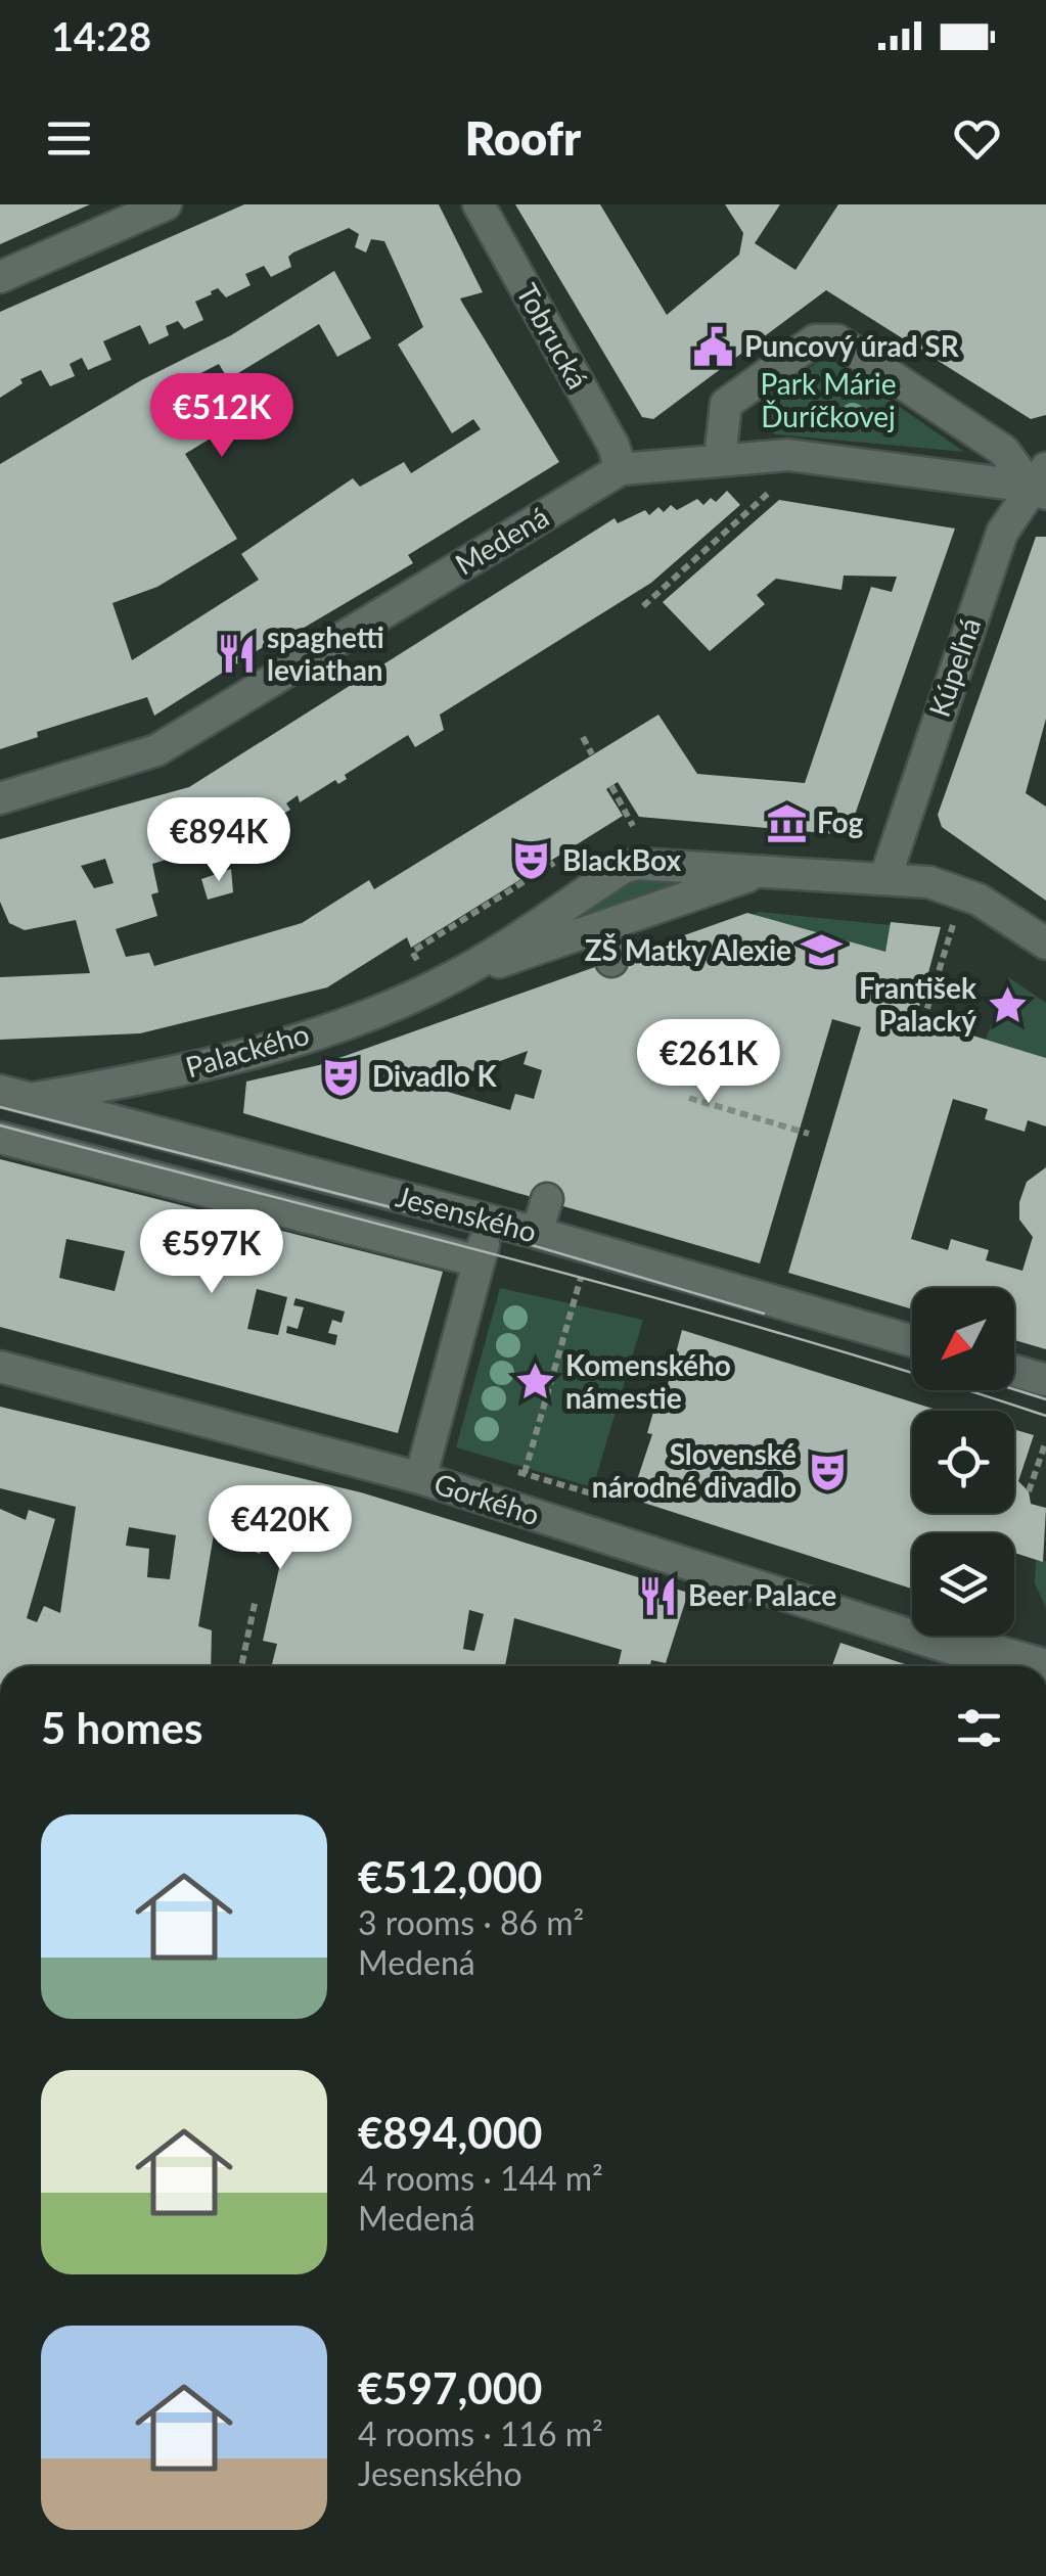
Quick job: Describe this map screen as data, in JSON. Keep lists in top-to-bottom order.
{
  "streets": {
    "street": [
      "Tobrucká",
      "Medená",
      "Kúpeľná",
      "Palackého",
      "Jesenského",
      "Gorkého"
    ]
  },
  "crossings": [
    ["Tobrucká", "Medená"],
    ["Medená", "Kúpeľná"],
    ["Kúpeľná", "Palackého"],
    ["Palackého", "Jesenského"]
  ],
  "parks": ["Park Márie Ďuríčkovej"],
  "places": {
    "public building": ["Puncový úrad SR"],
    "restaurant": ["spaghetti leviathan", "Beer Palace"],
    "museum": ["Fog"],
    "theatre": ["BlackBox", "Divadlo K", "Slovenské národné divadlo"],
    "school or university": ["ZŠ Matky Alexie"],
    "place": ["František Palacký", "Komenského námestie"]
  },
  "north": "bottom left",
  "page": {
    "status": "14:28",
    "header": "Roofr",
    "price": [
      "€512K",
      "€894K",
      "€261K",
      "€597K",
      "€420K"
    ],
    "heading": "5 homes",
    "list": [
      {
        "name": "€512,000",
        "note": "3 rooms · 86 m² · Medená"
      },
      {
        "name": "€894,000",
        "note": "4 rooms · 144 m² · Medená"
      },
      {
        "name": "€597,000",
        "note": "4 rooms · 116 m² · Jesenského"
      }
    ]
  }
}
